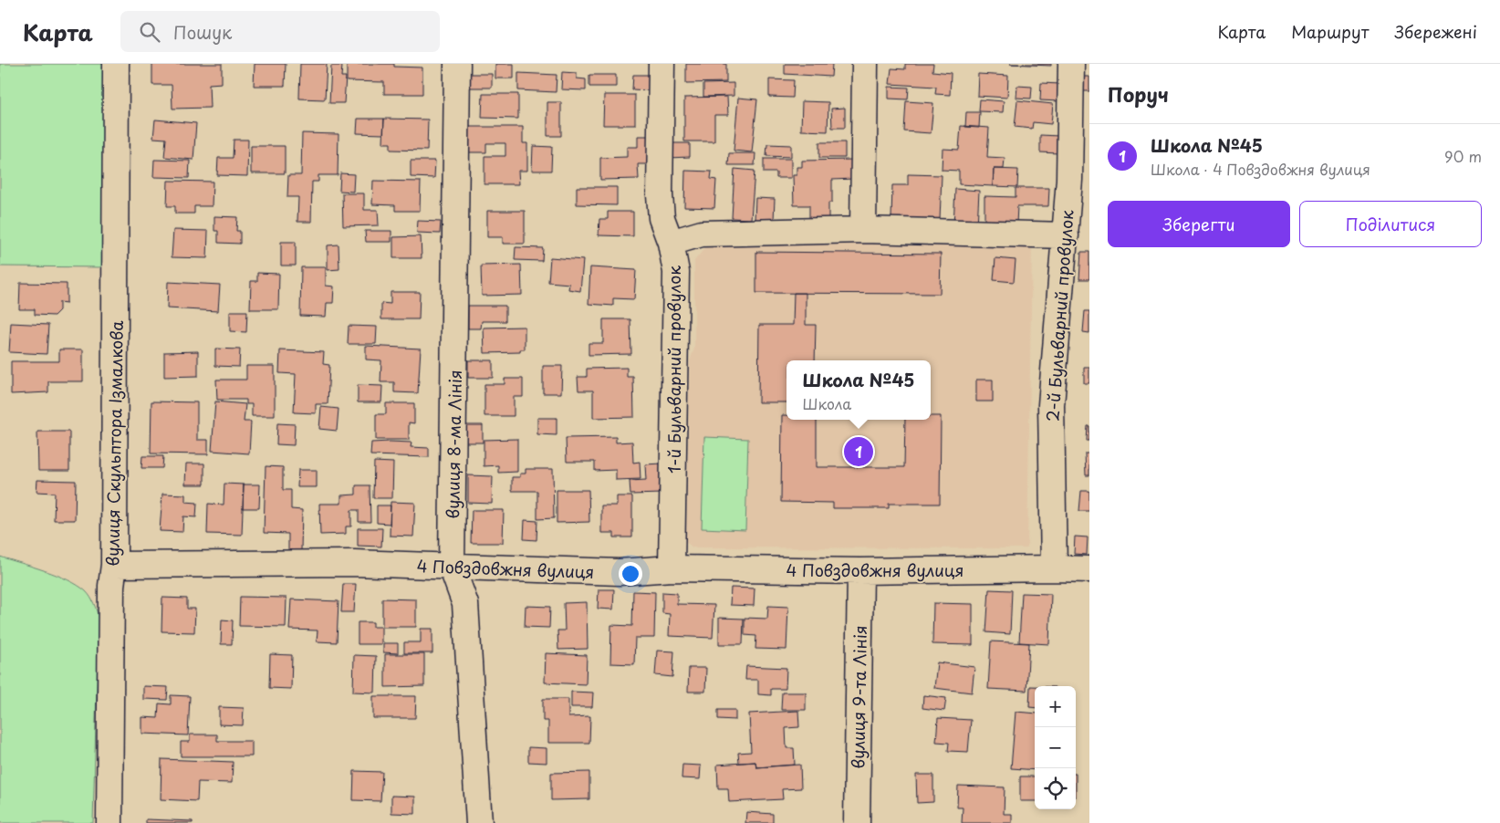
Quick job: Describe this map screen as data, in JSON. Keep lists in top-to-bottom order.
{
  "streets": {
    "street": [
      "2-й Бульварний провулок",
      "1-й Бульварний провулок",
      "вулиця Скульптора Ізмалкова",
      "вулиця 8-ма Лінія",
      "4 Повздовжня вулиця",
      "вулиця 9-та Лінія"
    ]
  },
  "crossings": [
    ["2-й Бульварний провулок", "4 Повздовжня вулиця"],
    ["1-й Бульварний провулок", "4 Повздовжня вулиця"],
    ["вулиця Скульптора Ізмалкова", "4 Повздовжня вулиця"],
    ["вулиця 8-ма Лінія", "4 Повздовжня вулиця"],
    ["4 Повздовжня вулиця", "вулиця 9-та Лінія"]
  ],
  "page": {
    "header": "Карта",
    "search": "Пошук",
    "nav": ["Карта", "Маршрут", "Збережені"],
    "heading": "Поруч",
    "list": [
      {
        "mark": "1",
        "name": "Школа №45",
        "note": "Школа · 4 Повздовжня вулиця",
        "value": "90 m"
      }
    ],
    "buttons": ["Зберегти", "Поділитися"],
    "popup": ["Школа №45", "Школа"],
    "pins": "1",
    "map_buttons": ["+", "−"]
  }
}
